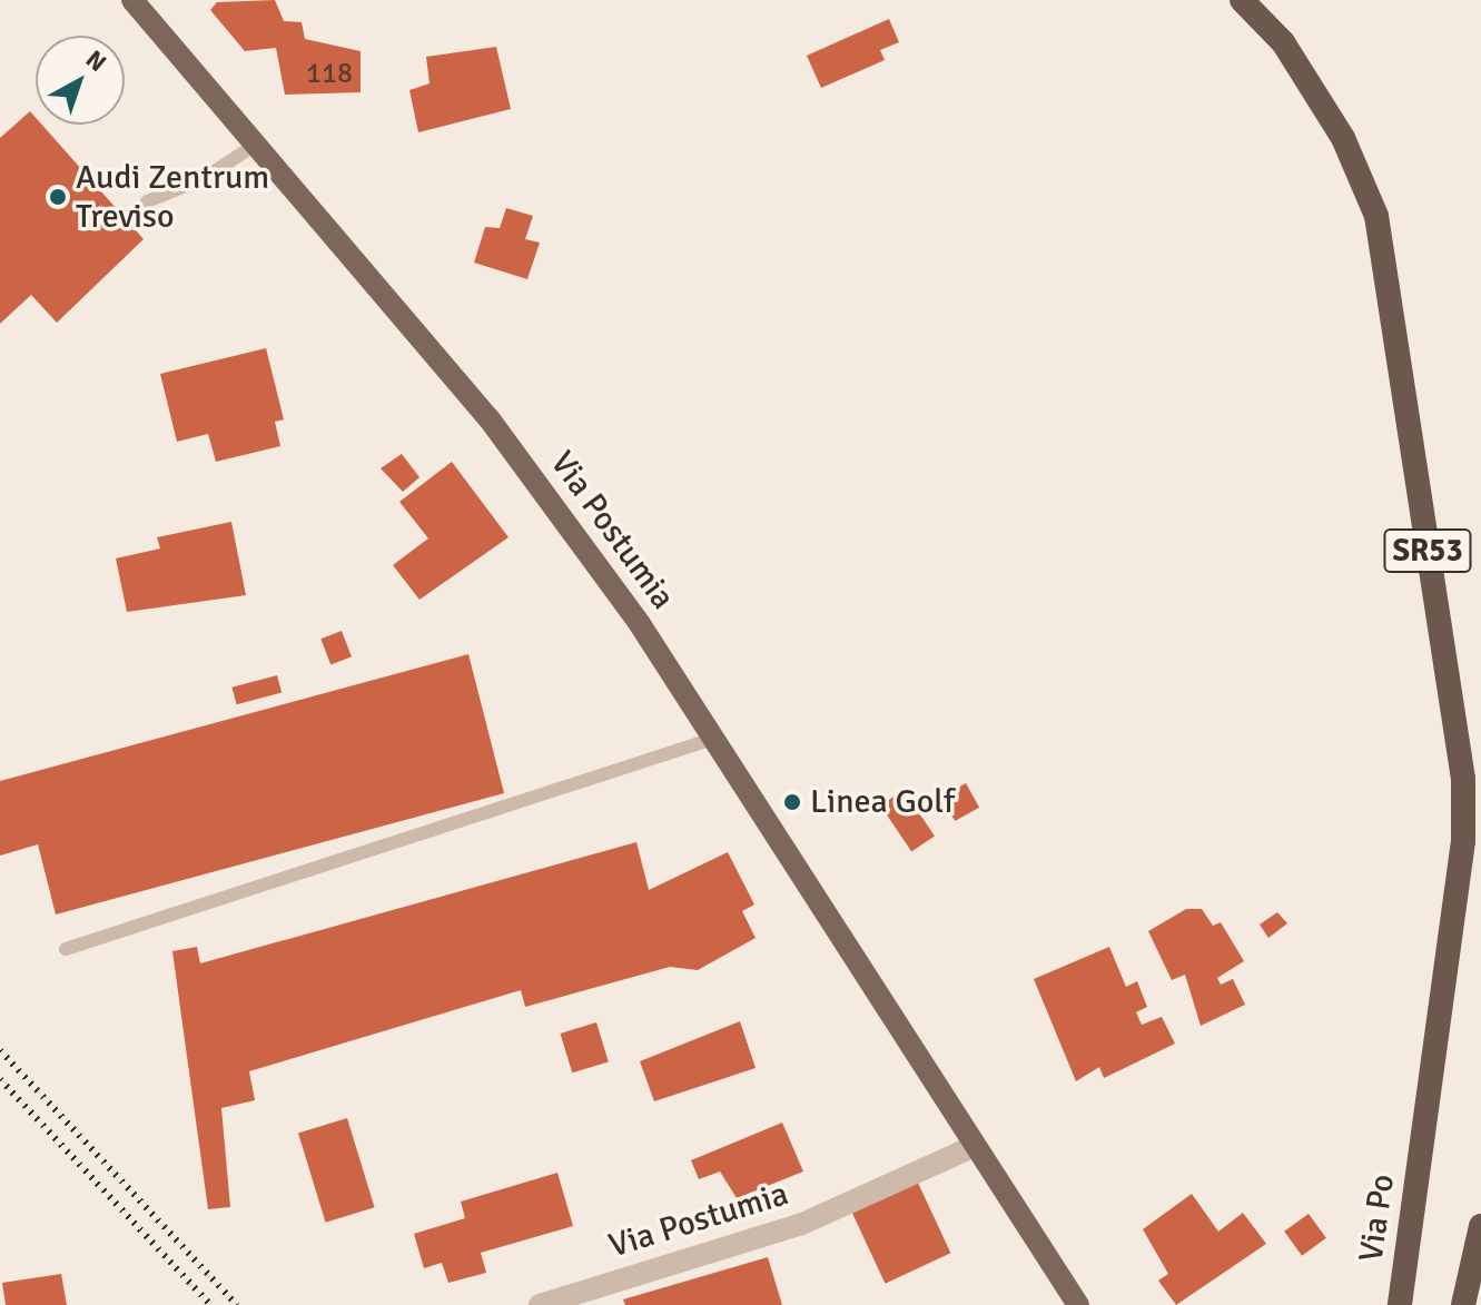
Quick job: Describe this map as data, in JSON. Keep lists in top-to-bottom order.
{
  "streets": {
    "highway": ["SR53", "Via Po"],
    "main road": ["Via Postumia"]
  },
  "places": ["Audi Zentrum Treviso", "Linea Golf"],
  "house_numbers": ["118"],
  "north": "top right"
}
